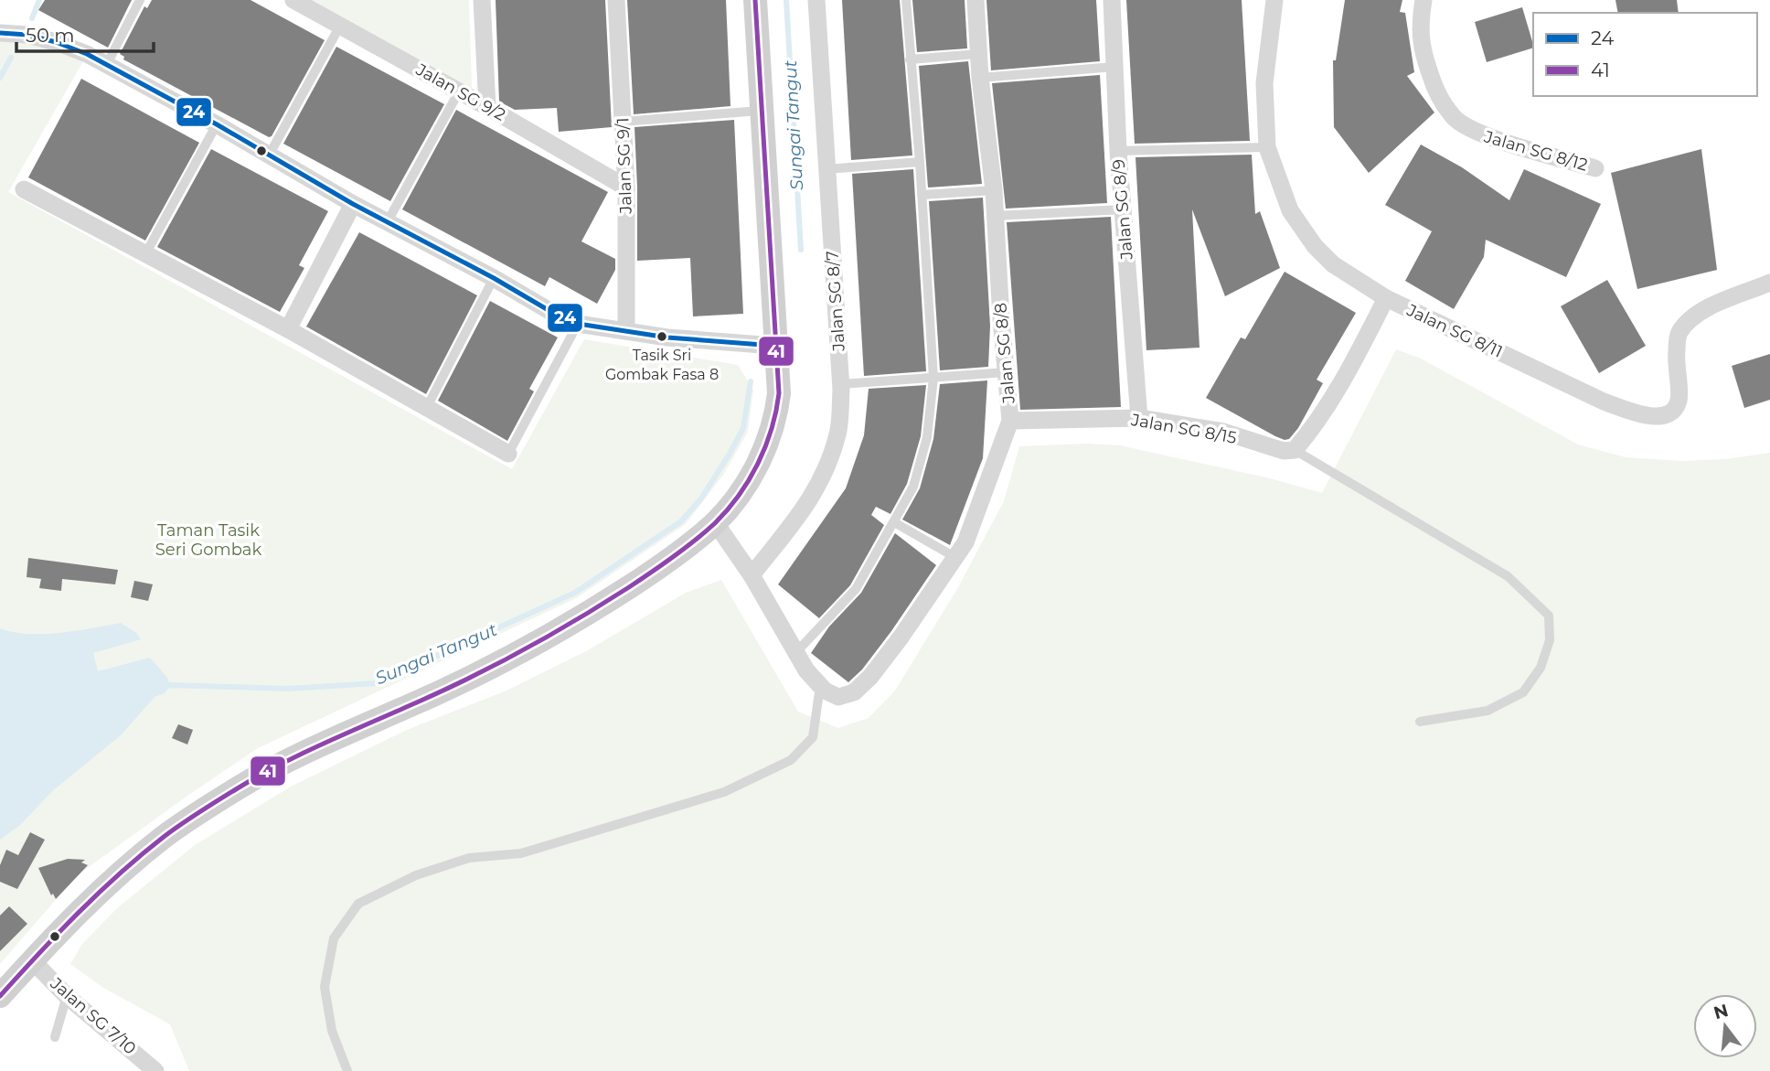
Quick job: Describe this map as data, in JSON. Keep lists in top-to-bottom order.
{
  "streets": {
    "street": [
      "Jalan SG 9/2",
      "Jalan SG 8/12",
      "Jalan SG 9/1",
      "Jalan SG 8/9",
      "Jalan SG 8/7",
      "Jalan SG 8/11",
      "Jalan SG 8/8",
      "Jalan SG 8/15",
      "Jalan SG 7/10"
    ]
  },
  "crossings": [
    ["Jalan SG 9/2", "Jalan SG 9/1"],
    ["Jalan SG 8/9", "Jalan SG 8/15"],
    ["Jalan SG 8/8", "Jalan SG 8/15"]
  ],
  "water": ["Sungai Tangut"],
  "parks": ["Taman Tasik Seri Gombak"],
  "places": ["Tasik Sri Gombak Fasa 8"],
  "lines": ["transit line 41", "transit line 24"],
  "legend": ["24", "41"],
  "scale_bar": "50 m",
  "north": "top"
}
